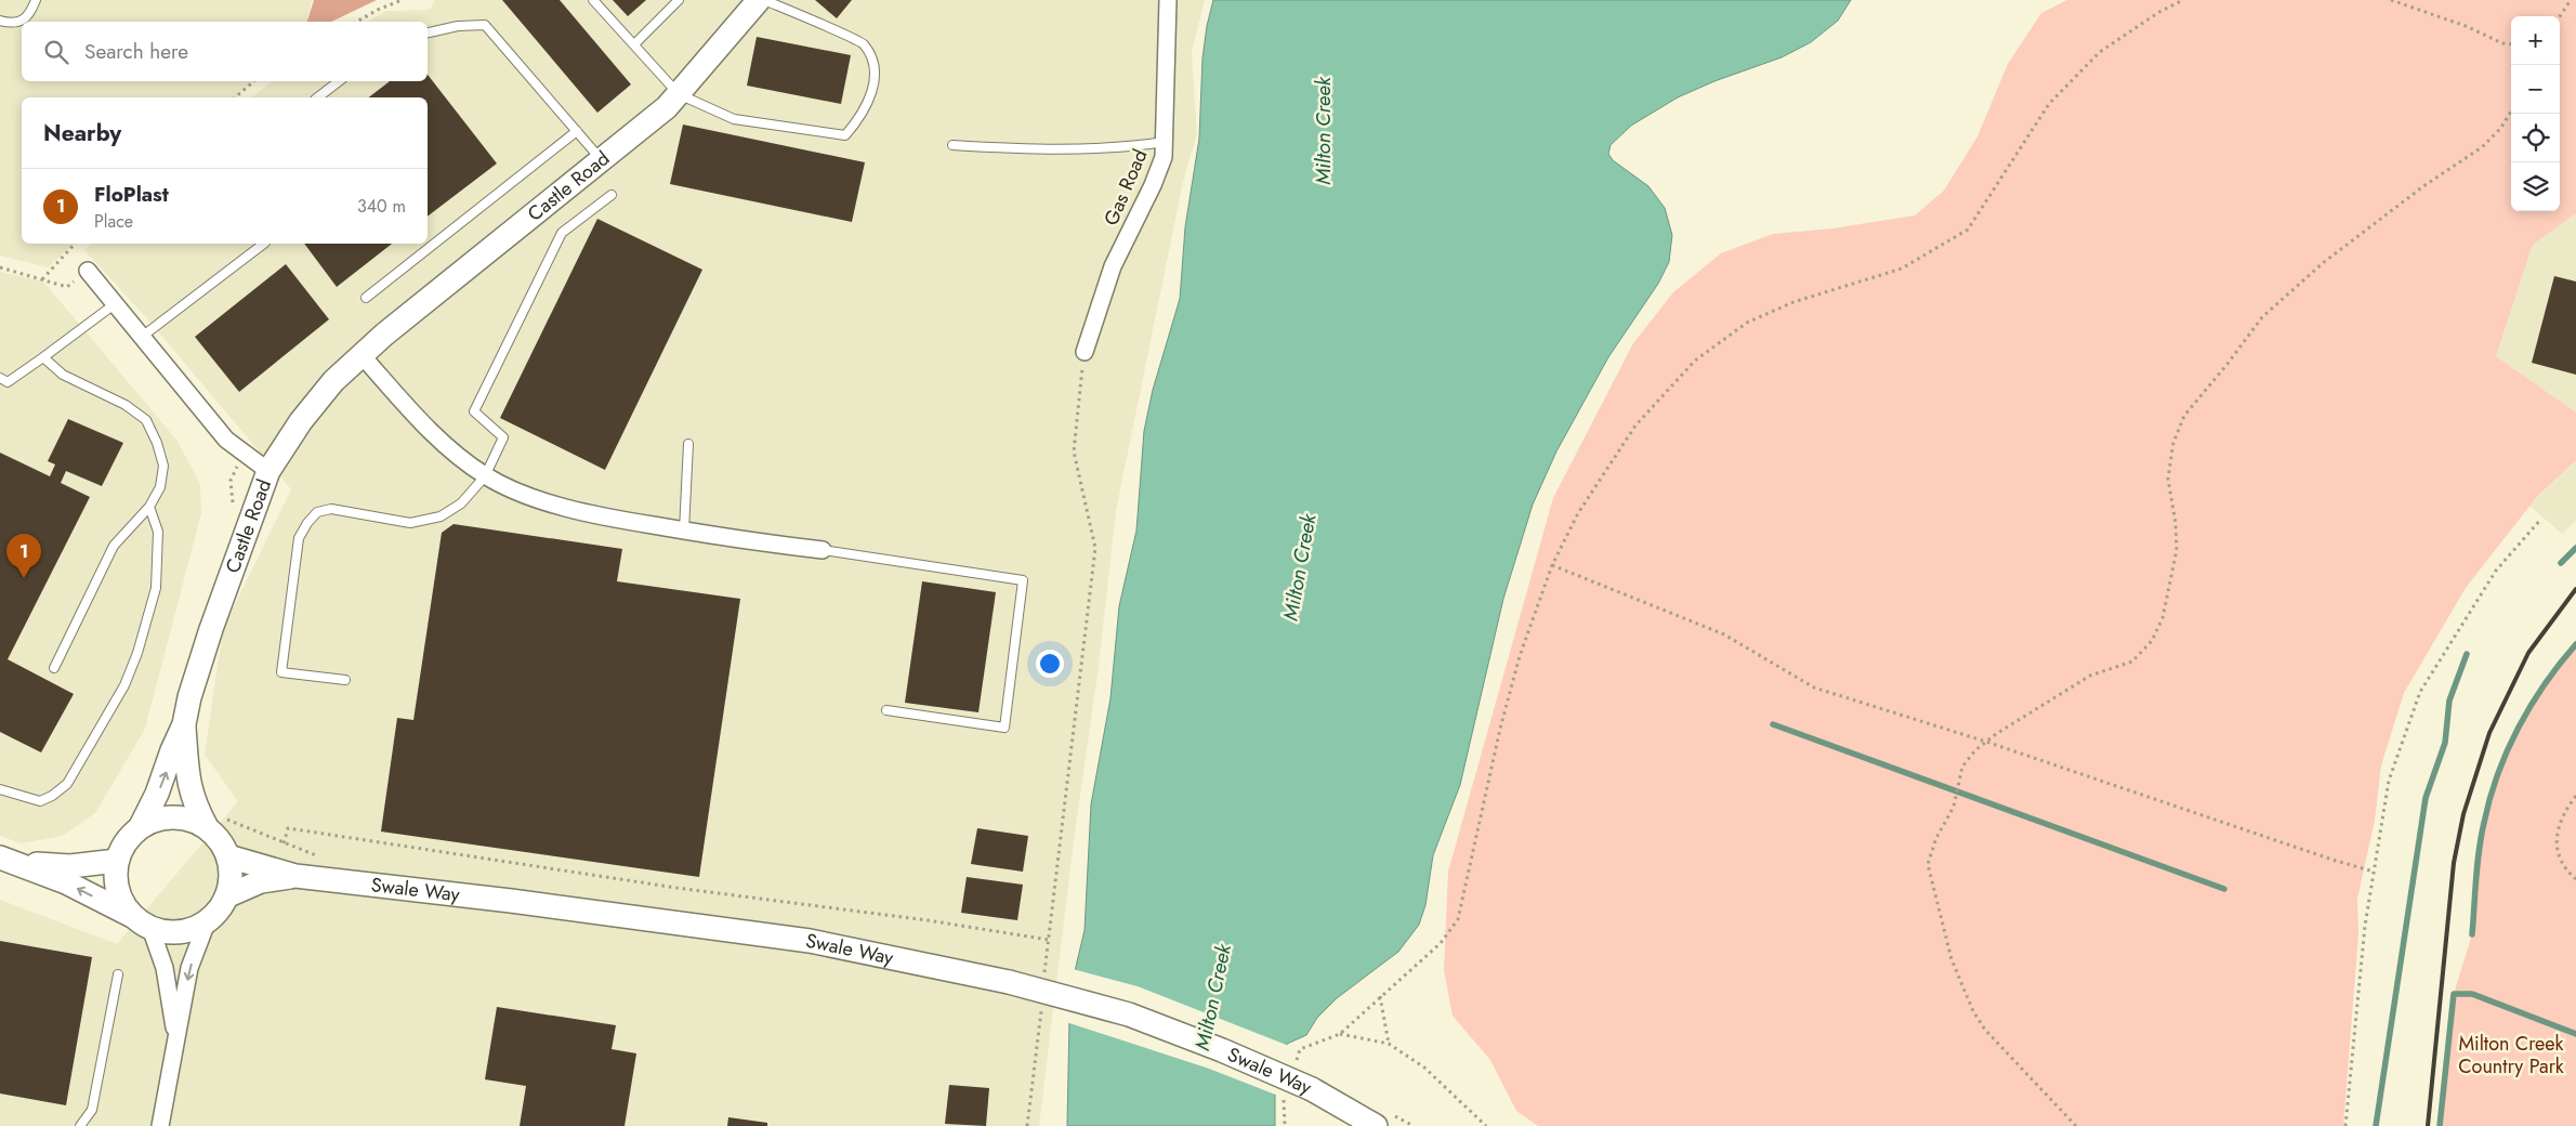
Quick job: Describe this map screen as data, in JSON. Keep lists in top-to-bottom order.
{
  "streets": {
    "main road": ["Castle Road", "Swale Way"],
    "street": ["Gas Road"]
  },
  "crossings": [
    ["Castle Road", "Swale Way"]
  ],
  "water": ["Milton Creek"],
  "parks": ["Milton Creek Country Park"],
  "page": {
    "map_buttons": ["+", "−"],
    "search": "Search here",
    "heading": "Nearby",
    "list": [
      {
        "mark": "1",
        "name": "FloPlast",
        "note": "Place",
        "value": "340 m"
      }
    ],
    "pins": "1"
  }
}
